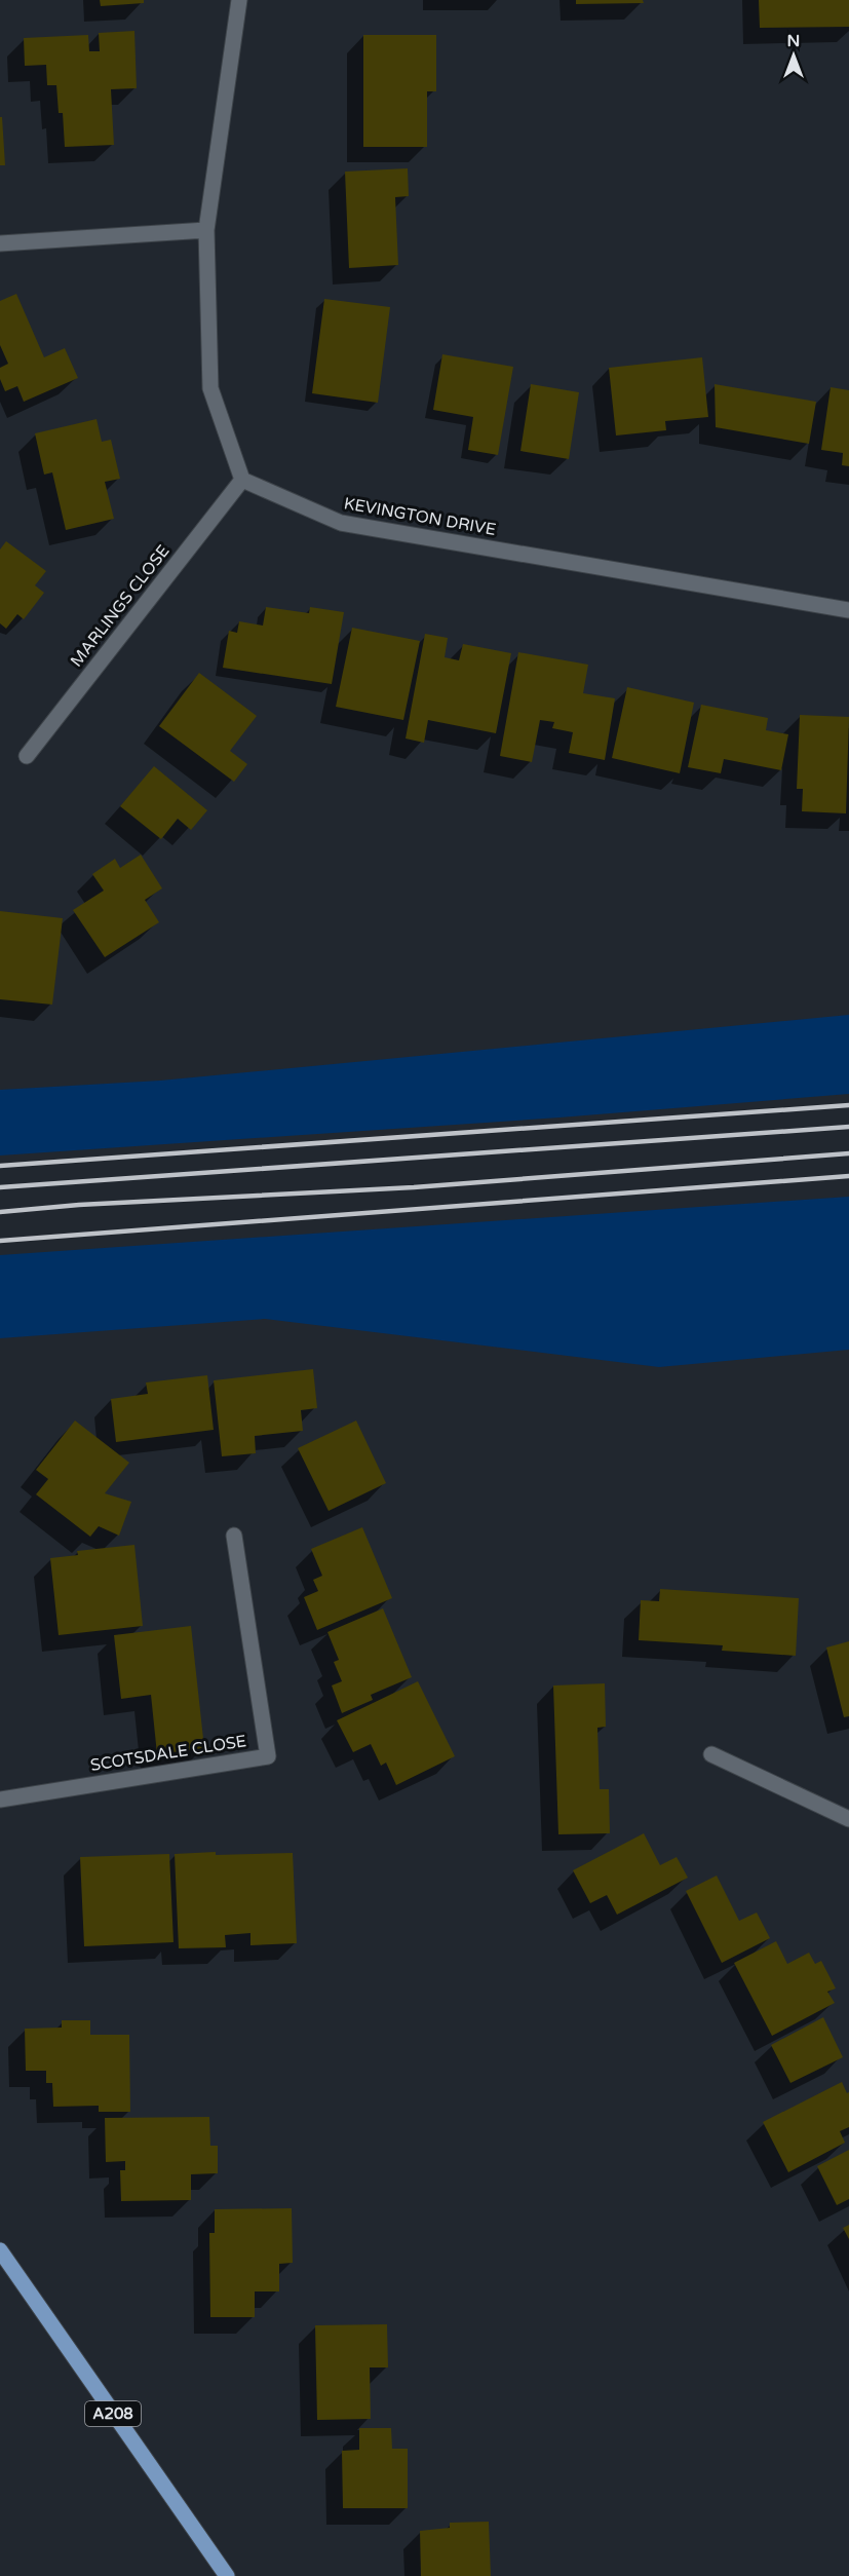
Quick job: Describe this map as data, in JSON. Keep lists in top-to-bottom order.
{
  "streets": {
    "main road": ["A208"],
    "street": ["KEVINGTON DRIVE", "MARLINGS CLOSE", "SCOTSDALE CLOSE"]
  },
  "crossings": [
    ["KEVINGTON DRIVE", "MARLINGS CLOSE"]
  ],
  "north": "top"
}
